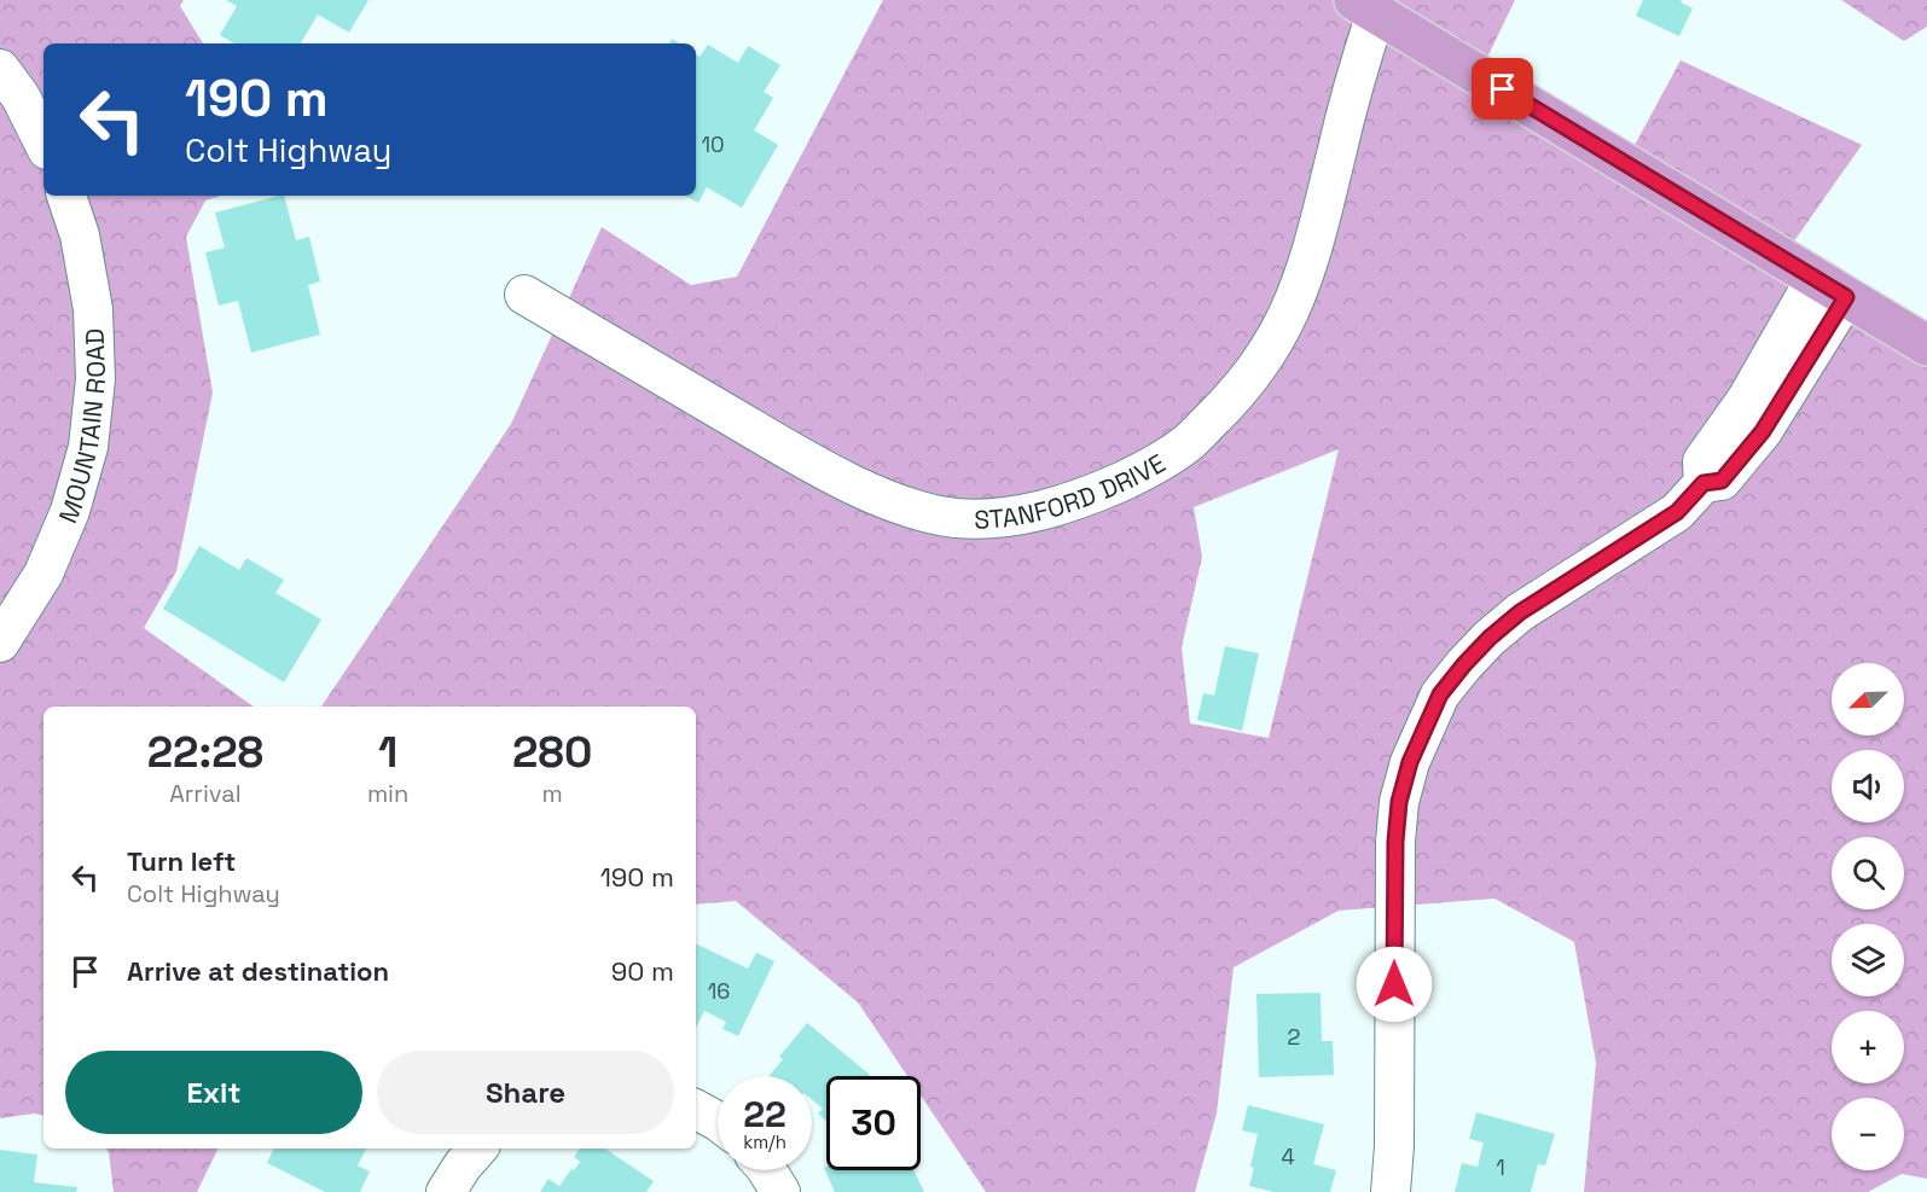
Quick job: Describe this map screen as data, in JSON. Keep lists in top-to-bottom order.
{
  "streets": {
    "street": ["MOUNTAIN ROAD", "STANFORD DRIVE"]
  },
  "house_numbers": [
    "10",
    "16",
    "2",
    "4",
    "1"
  ],
  "north": "bottom left",
  "page": {
    "turn": ["190 m", "Colt Highway"],
    "map_buttons": ["+", "−"],
    "eta": [
      "22:28",
      "Arrival",
      "1",
      "min",
      "280",
      "m"
    ],
    "list": [
      {
        "name": "Turn left",
        "note": "Colt Highway",
        "value": "190 m"
      },
      {
        "name": "Arrive at destination",
        "value": "90 m"
      }
    ],
    "buttons": ["Exit", "Share"],
    "speed": "22 km/h",
    "limit": "30"
  }
}
